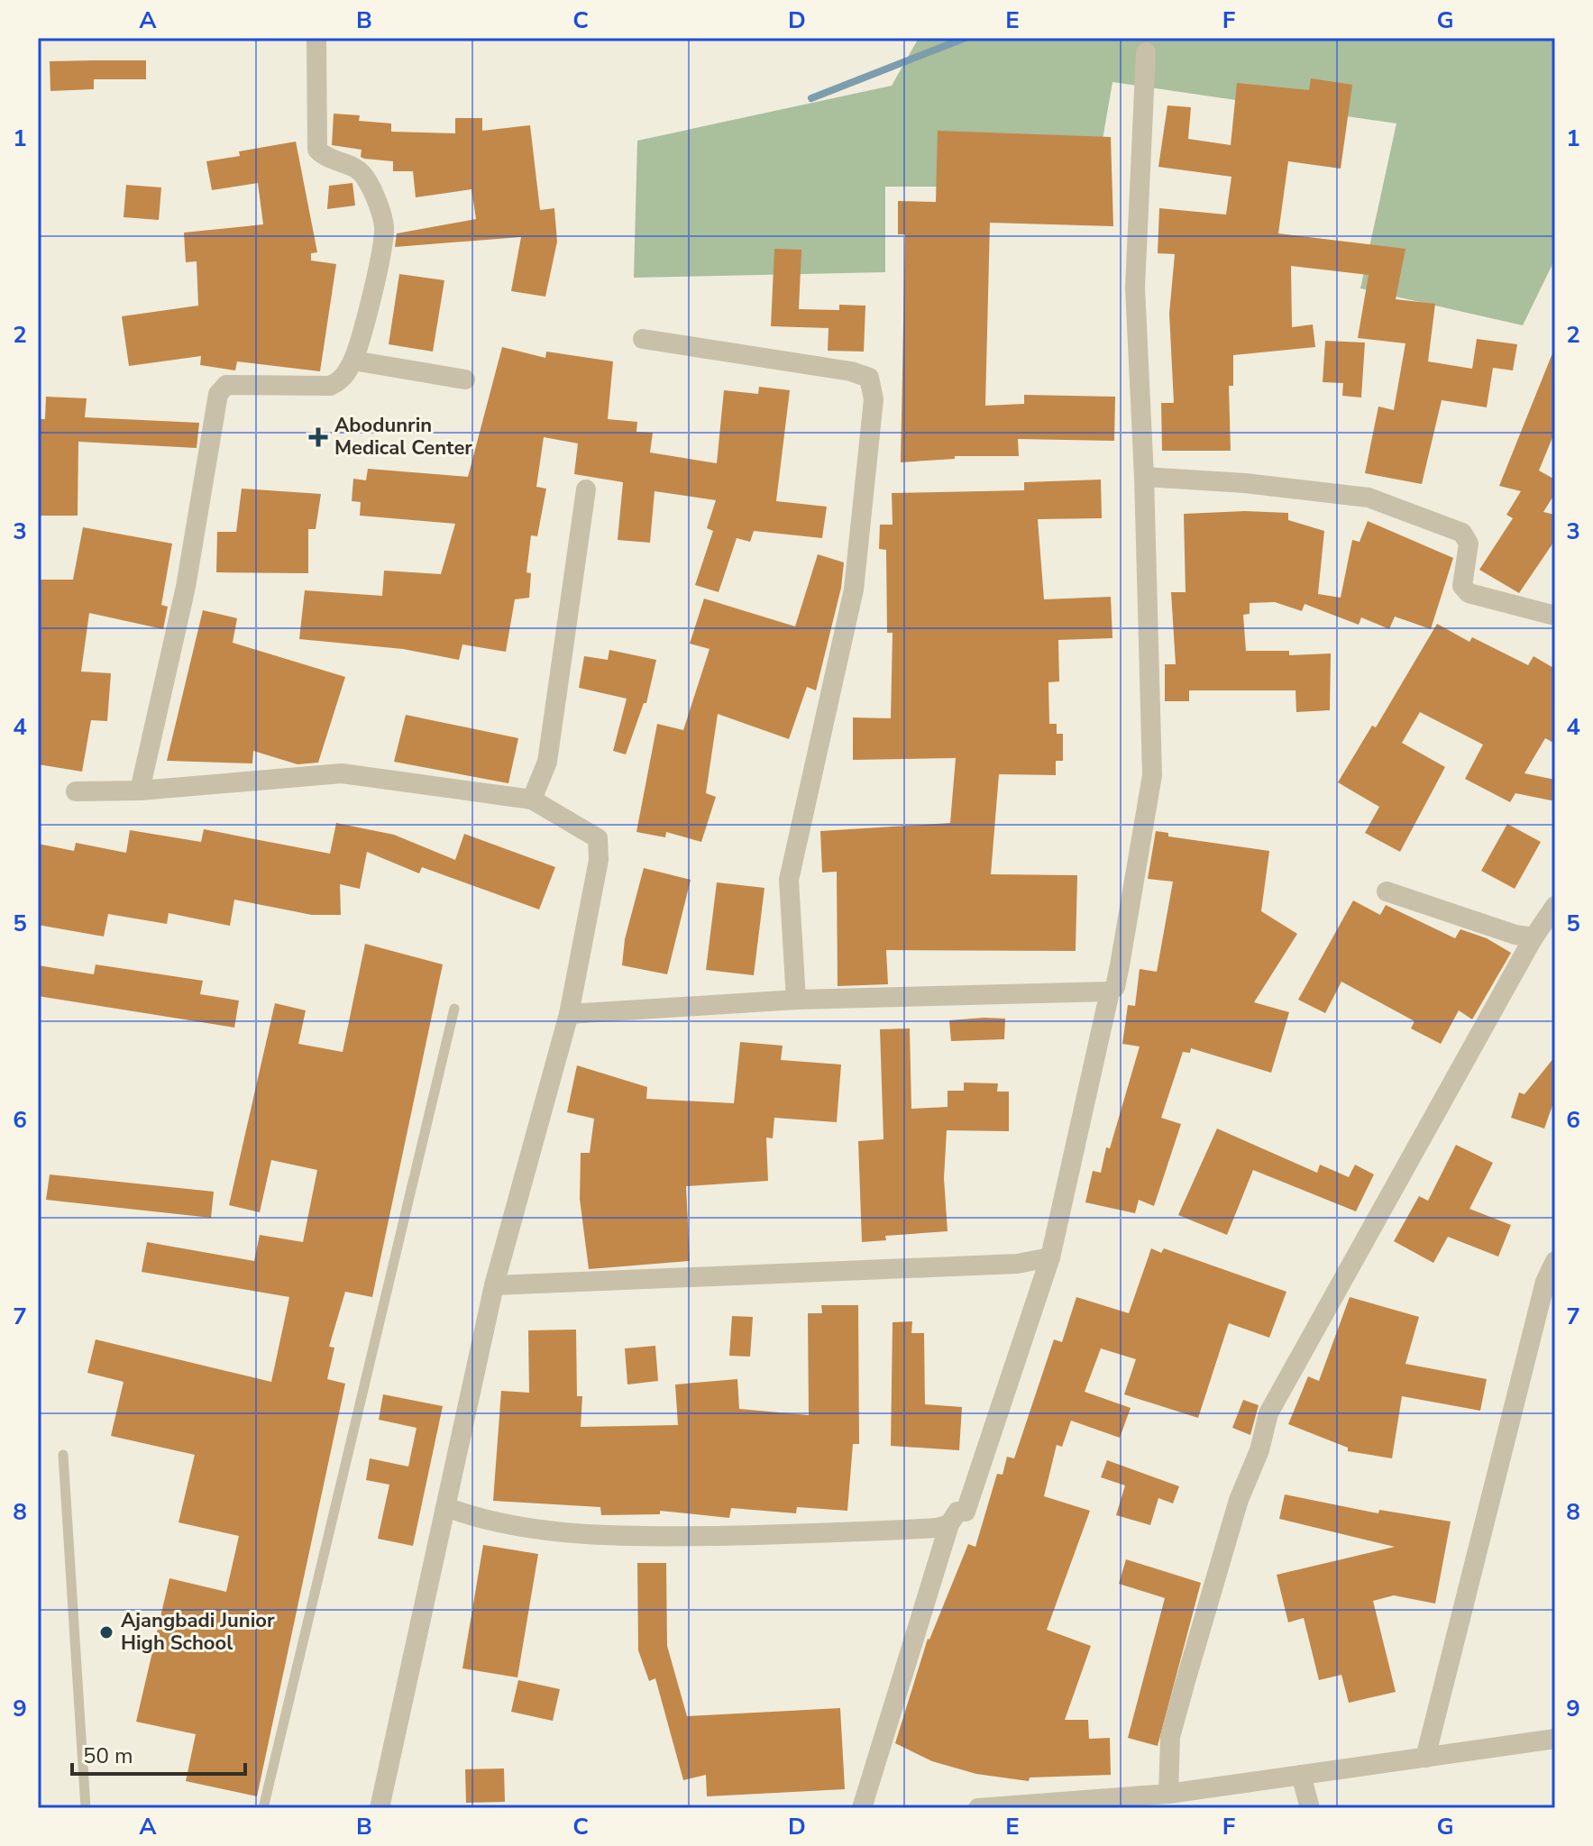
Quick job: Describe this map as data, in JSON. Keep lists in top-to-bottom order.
{
  "places": {
    "health": ["Abodunrin Medical Center"],
    "other": ["Ajangbadi Junior High School"]
  },
  "scale_bar": "50 m",
  "grid": {
    "columns": [
      "A",
      "B",
      "C",
      "D",
      "E",
      "F",
      "G"
    ],
    "rows": [
      "1",
      "2",
      "3",
      "4",
      "5",
      "6",
      "7",
      "8",
      "9"
    ]
  }
}
